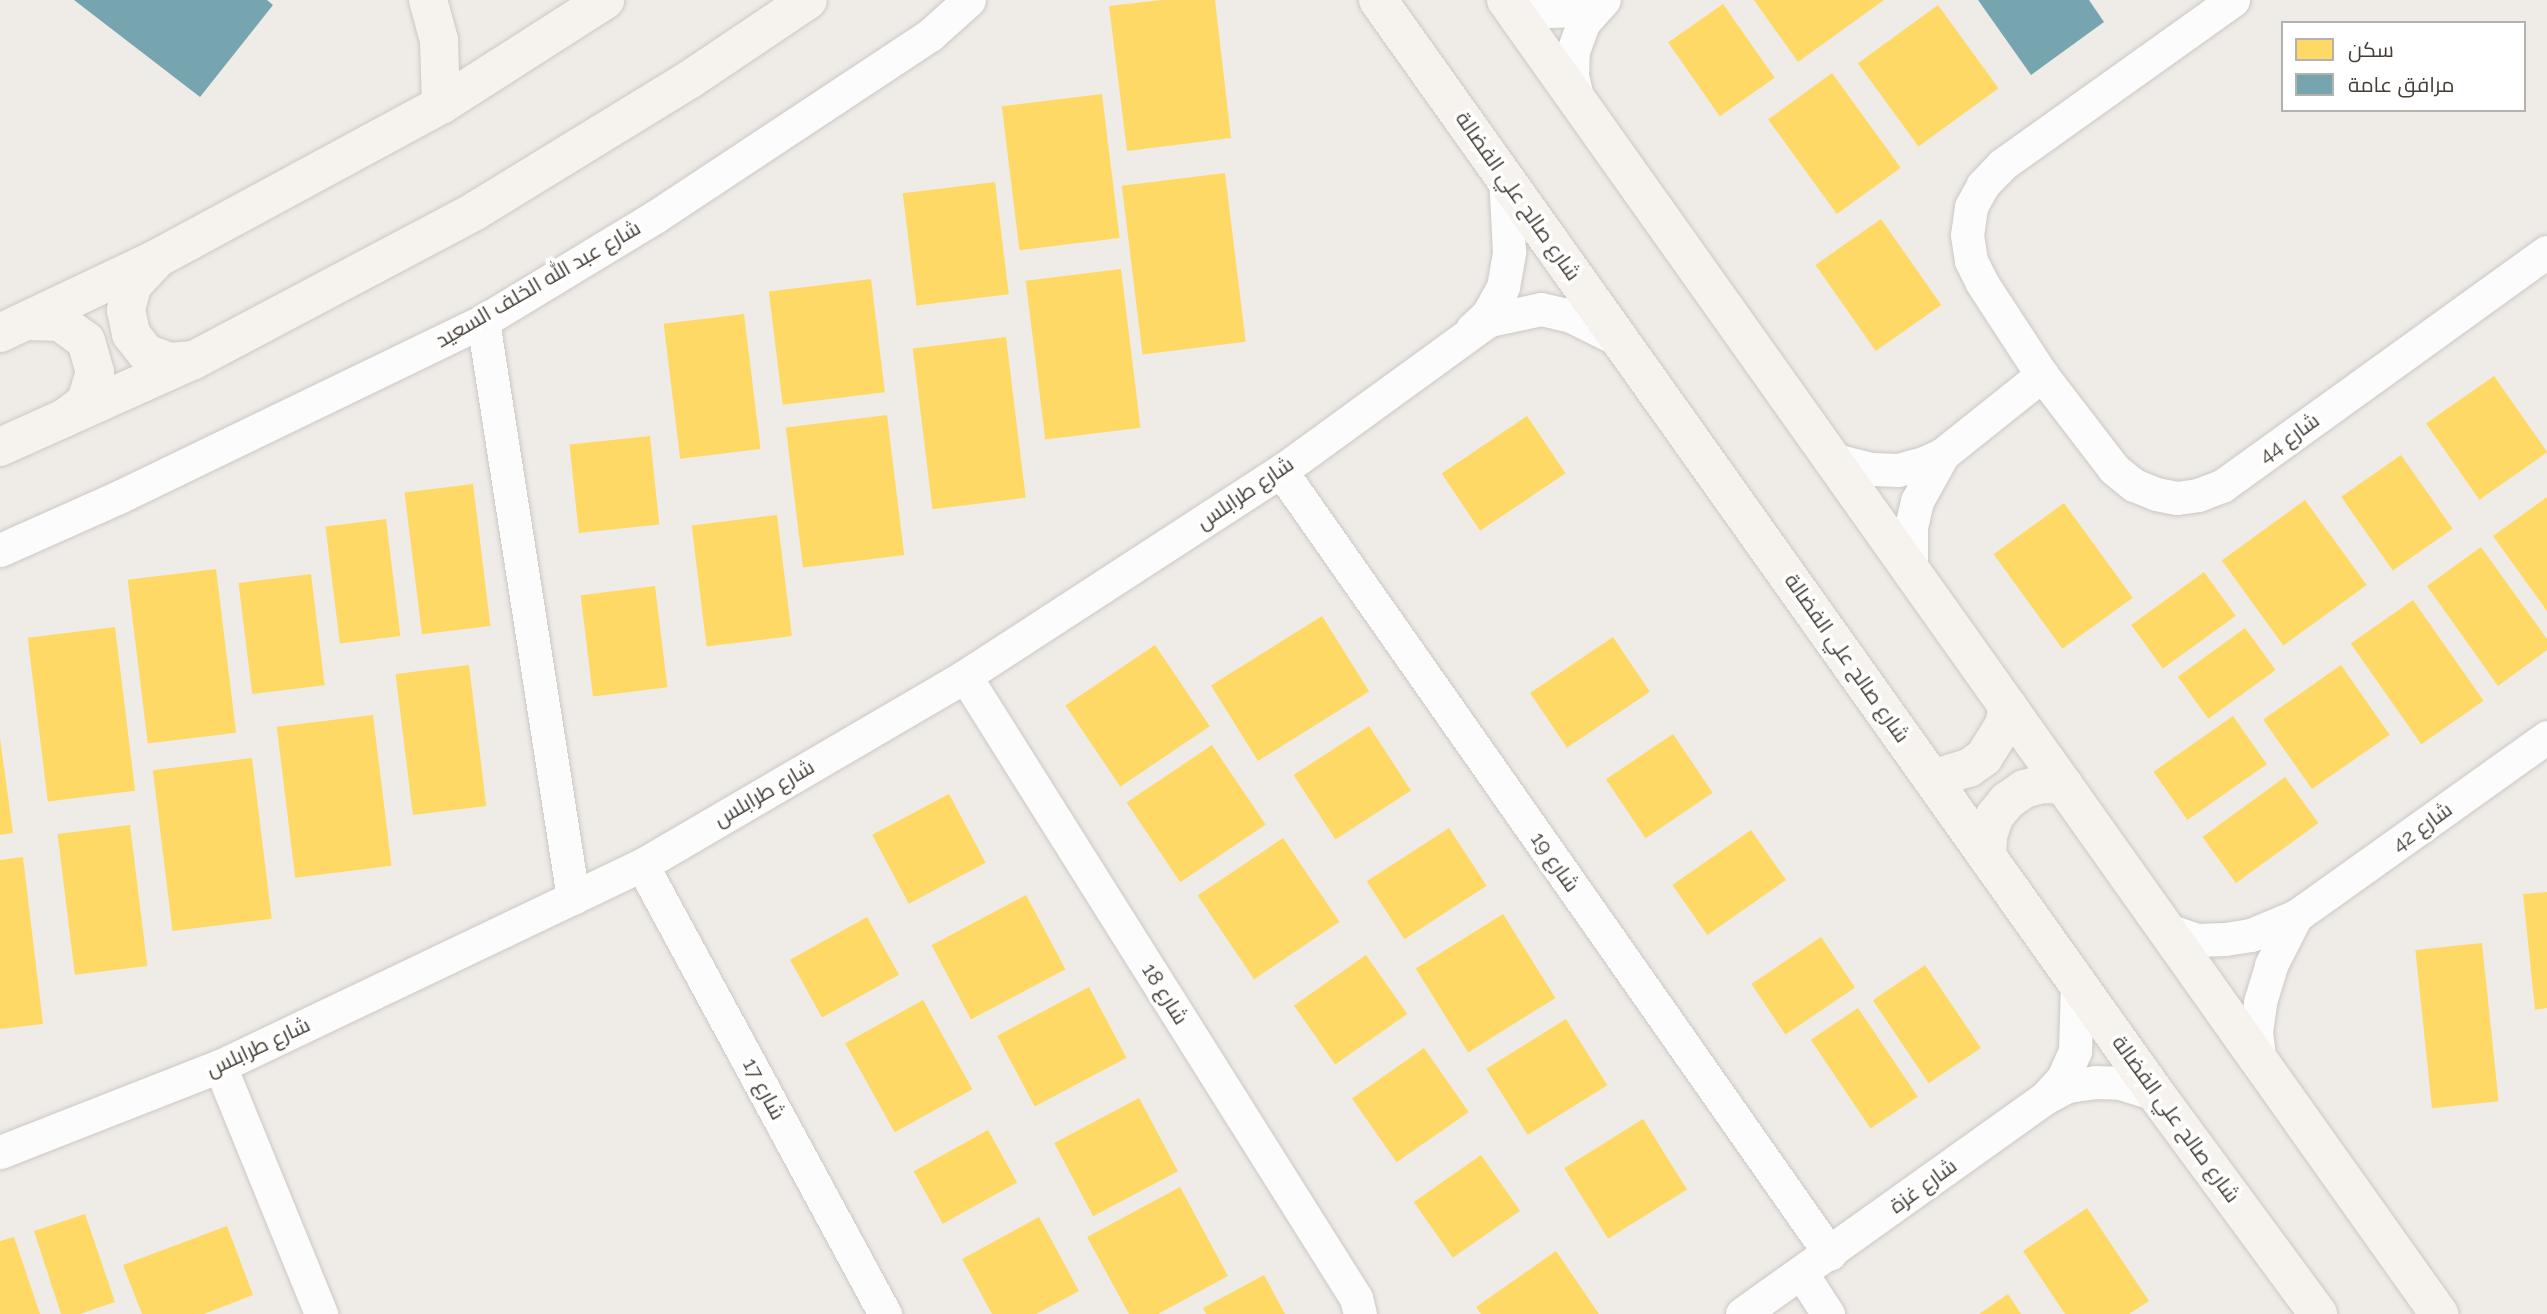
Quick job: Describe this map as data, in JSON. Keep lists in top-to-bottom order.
{
  "streets": {
    "street": [
      "شارع صالح علي الفضالة",
      "شارع عبد الله الخلف السعيد",
      "شارع 44",
      "شارع طرابلس",
      "شارع 42",
      "شارع 19",
      "شارع 18",
      "شارع 17",
      "شارع غزة"
    ]
  },
  "crossings": [
    ["شارع صالح علي الفضالة", "شارع طرابلس"],
    ["شارع صالح علي الفضالة", "شارع غزة"],
    ["شارع طرابلس", "شارع 19"],
    ["شارع طرابلس", "شارع 18"],
    ["شارع طرابلس", "شارع 17"],
    ["شارع 19", "شارع غزة"]
  ],
  "legend": ["سكن", "مرافق عامة"]
}
